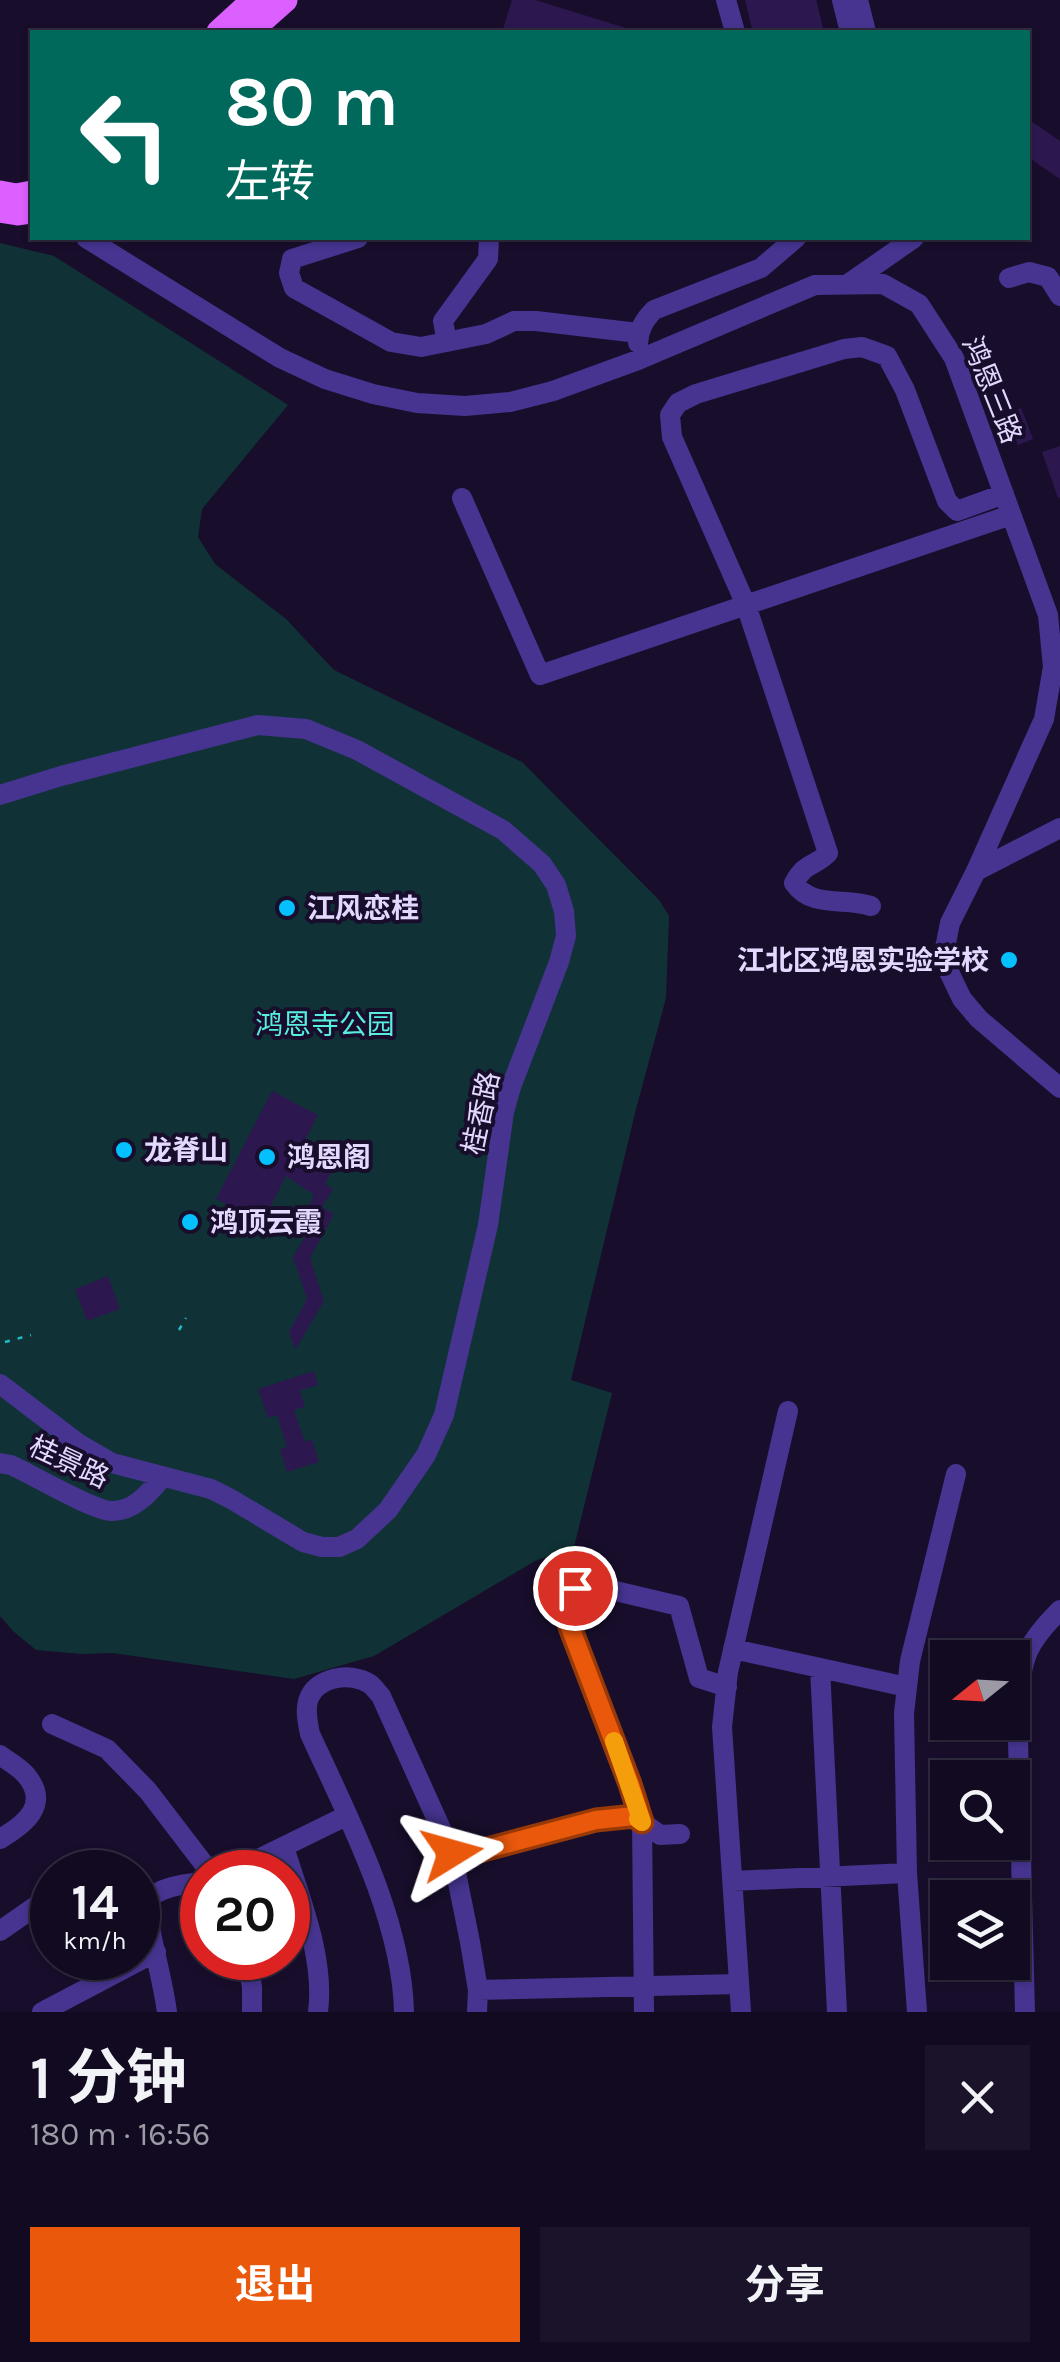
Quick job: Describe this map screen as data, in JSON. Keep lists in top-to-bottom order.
{
  "streets": {
    "street": ["鸿恩三路", "桂香路", "桂景路"]
  },
  "crossings": [
    ["桂香路", "桂景路"]
  ],
  "parks": ["鸿恩寺公园"],
  "places": [
    "江风恋桂",
    "江北区鸿恩实验学校",
    "龙脊山",
    "鸿恩阁",
    "鸿顶云霞"
  ],
  "north": "left",
  "page": {
    "turn": ["80 m", "左转"],
    "speed": "14 km/h",
    "limit": "20",
    "heading": ["1 分钟", "180 m · 16:56"],
    "buttons": ["退出", "分享"]
  }
}
